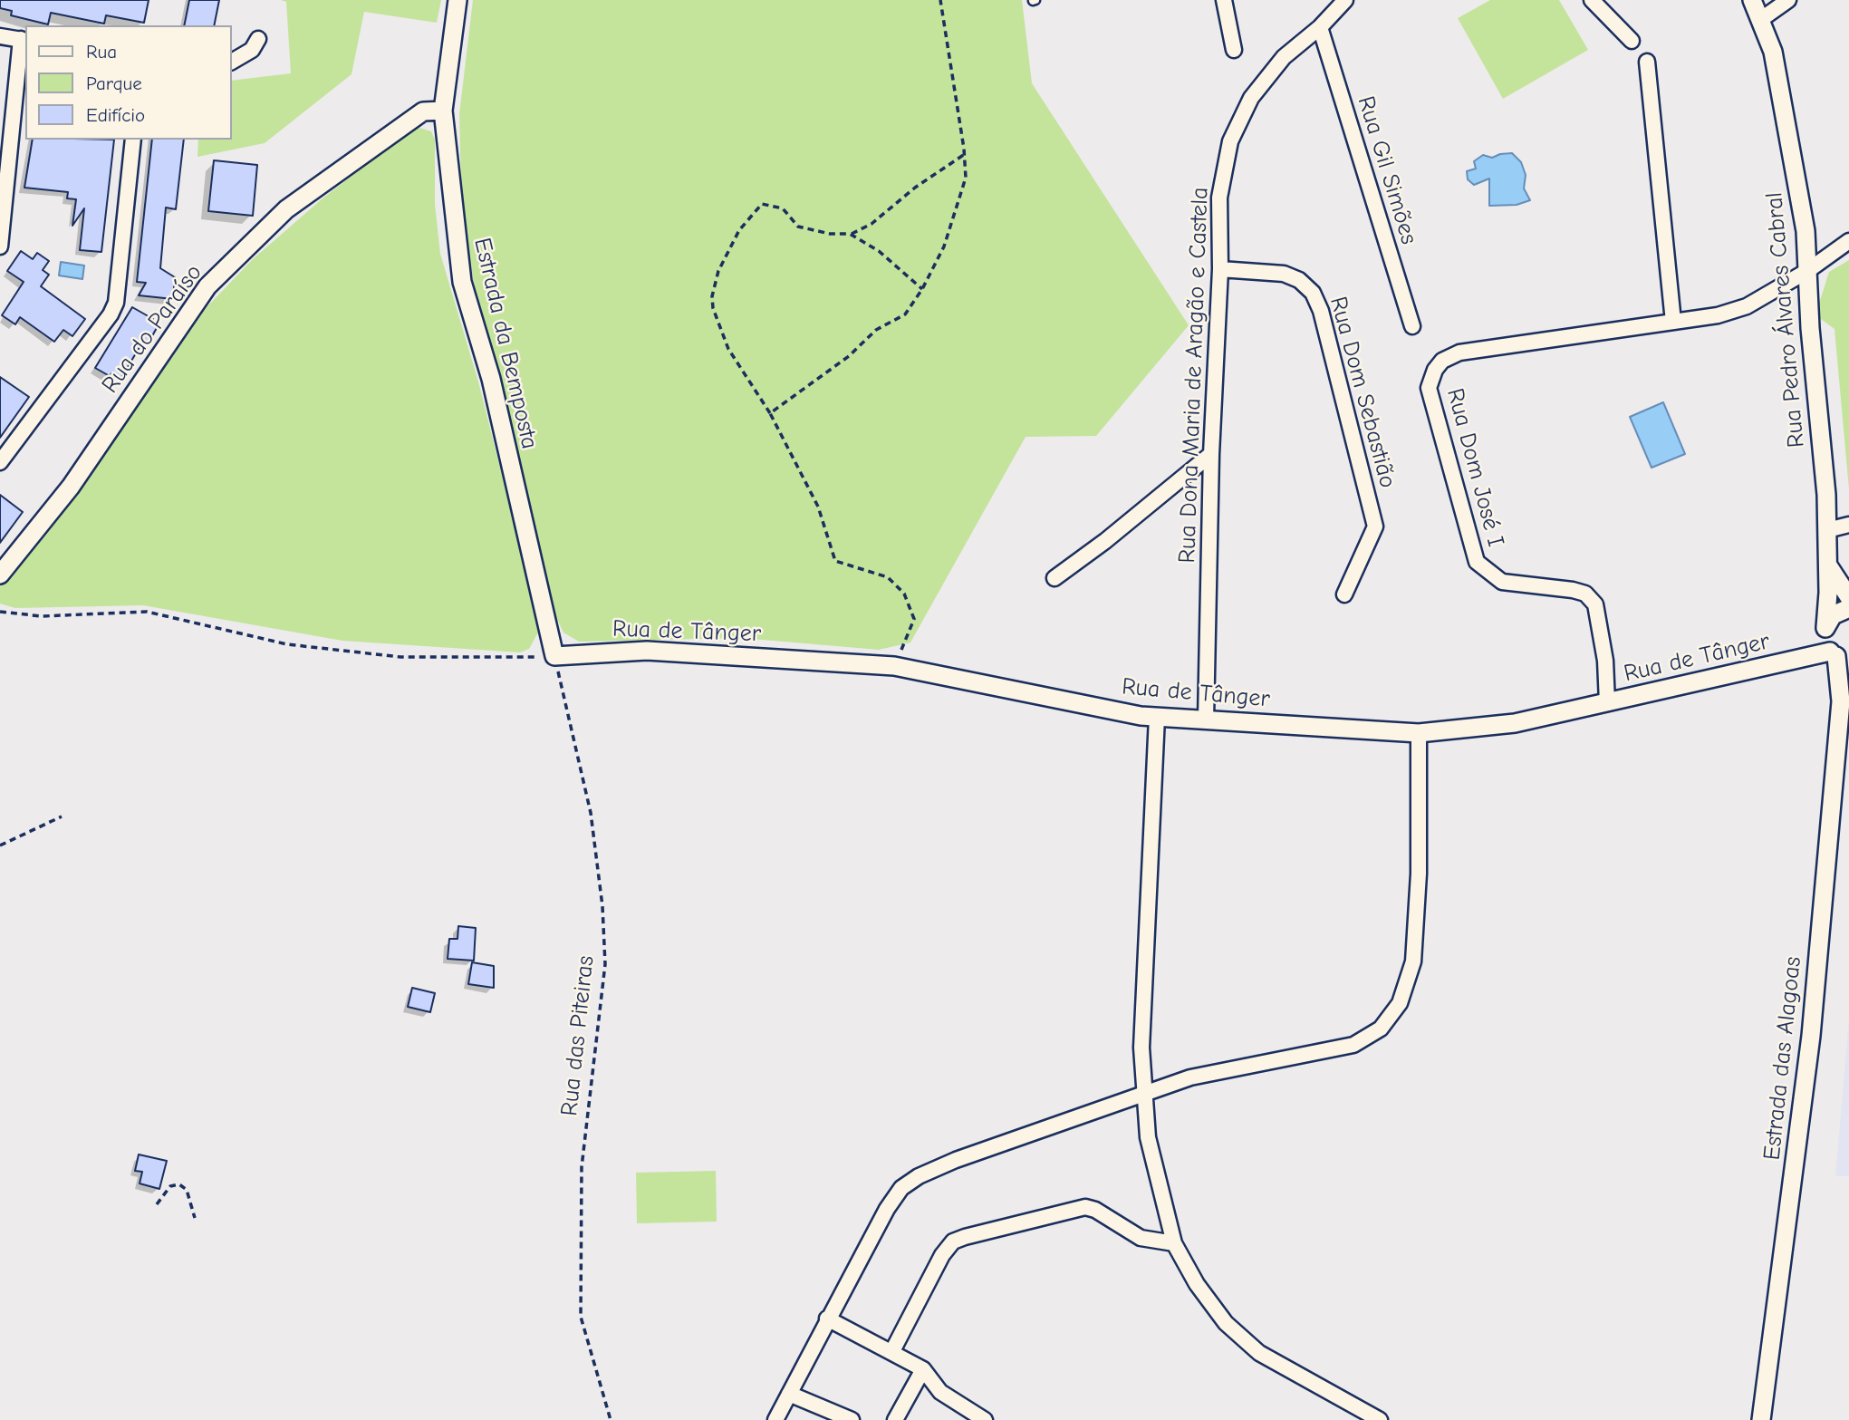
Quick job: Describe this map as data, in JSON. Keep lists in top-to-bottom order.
{
  "streets": {
    "street": [
      "Rua Gil Simões",
      "Rua Pedro Álvares Cabral",
      "Rua do Paraíso",
      "Estrada da Bemposta",
      "Rua Dona Maria de Aragão e Castela",
      "Rua Dom Sebastião",
      "Rua Dom José I",
      "Rua de Tânger",
      "Estrada das Alagoas"
    ],
    "path": ["Rua das Piteiras"]
  },
  "crossings": [
    ["Rua Gil Simões", "Rua Dona Maria de Aragão e Castela"],
    ["Rua Pedro Álvares Cabral", "Rua Dom José I"],
    ["Rua do Paraíso", "Estrada da Bemposta"],
    ["Estrada da Bemposta", "Rua de Tânger"],
    ["Estrada da Bemposta", "Rua das Piteiras"],
    ["Rua Dona Maria de Aragão e Castela", "Rua Dom Sebastião"],
    ["Rua Dona Maria de Aragão e Castela", "Rua de Tânger"],
    ["Rua Dom José I", "Rua de Tânger"],
    ["Rua de Tânger", "Rua das Piteiras"],
    ["Rua de Tânger", "Estrada das Alagoas"]
  ],
  "legend": ["Rua", "Parque", "Edifício"]
}
